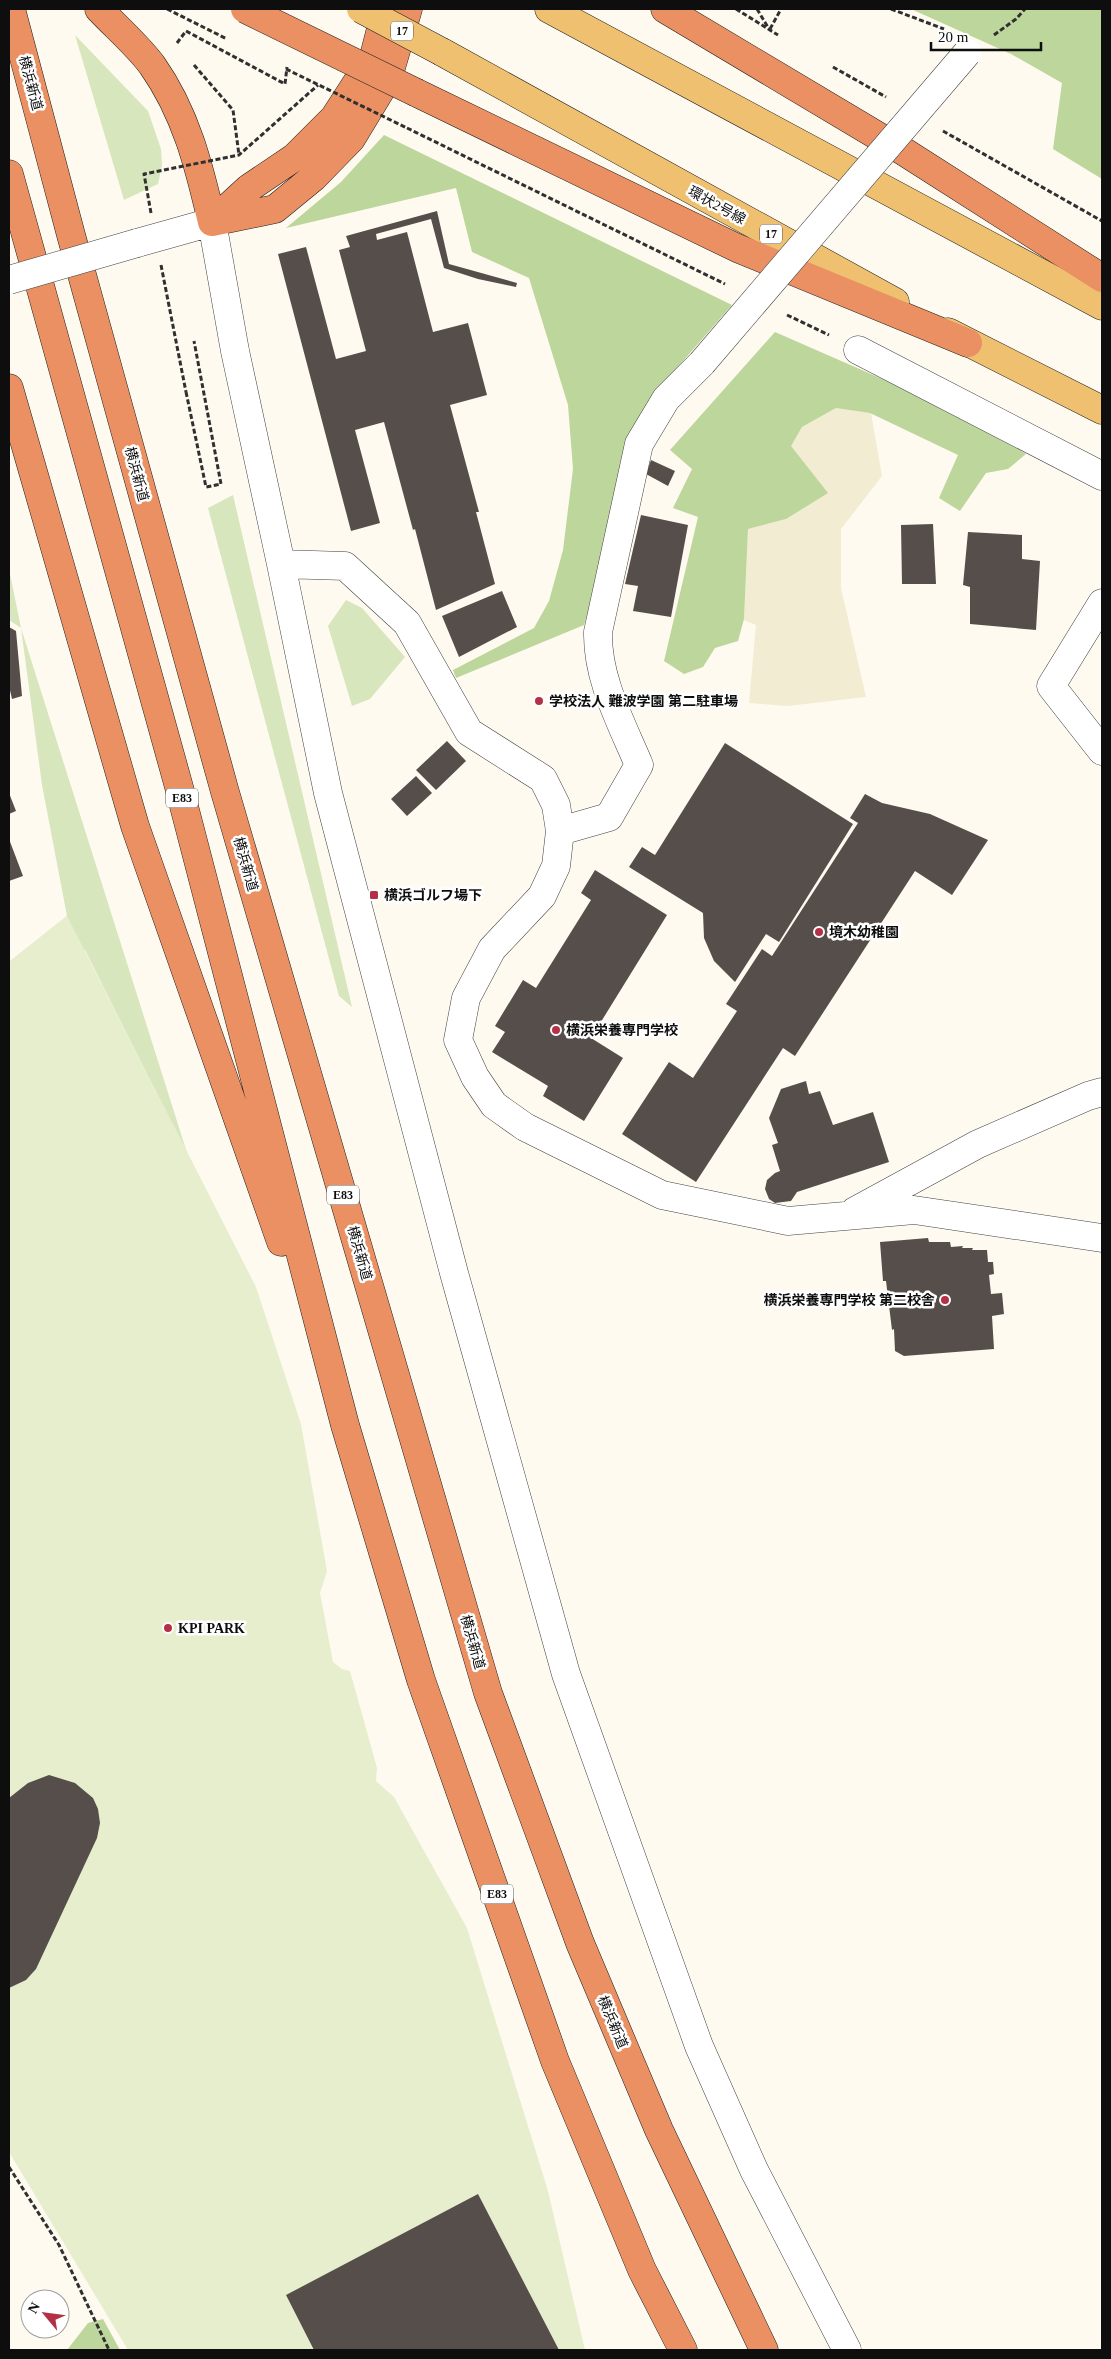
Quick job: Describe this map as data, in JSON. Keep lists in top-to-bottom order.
{
  "streets": {
    "highway": ["横浜新道", "E83"],
    "main road": ["17", "環状2号線"]
  },
  "places": {
    "other": [
      "学校法人 難波学園 第二駐車場",
      "境木幼稚園",
      "横浜栄養専門学校",
      "横浜栄養専門学校 第二校舎",
      "KPI PARK"
    ],
    "transit": ["横浜ゴルフ場下"]
  },
  "scale_bar": "20 m",
  "north": "top left"
}
